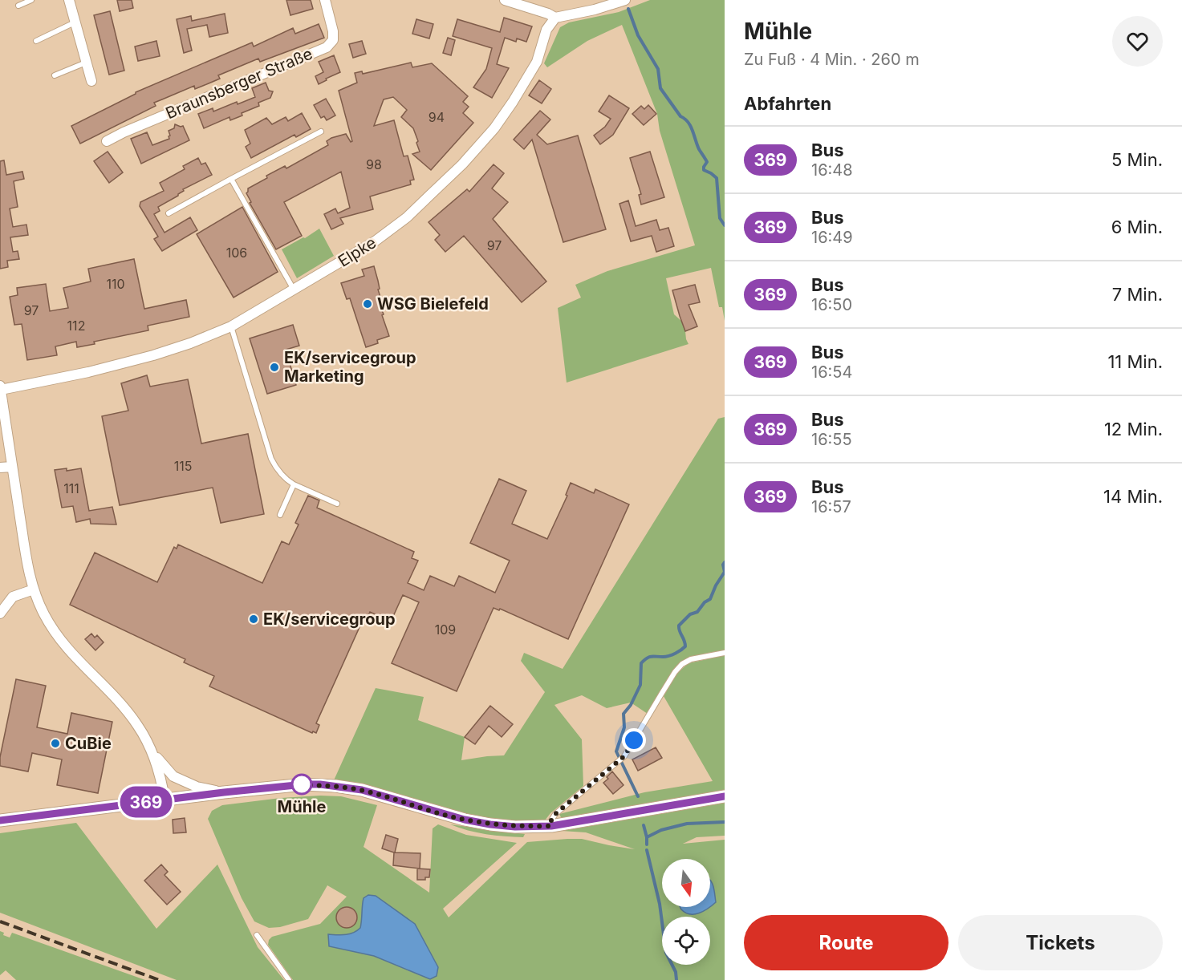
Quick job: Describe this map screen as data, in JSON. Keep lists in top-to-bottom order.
{
  "streets": {
    "street": ["Braunsberger Straße", "Elpke"]
  },
  "places": [
    "WSG Bielefeld",
    "EK/servicegroup Marketing",
    "EK/servicegroup",
    "CuBie",
    "Mühle"
  ],
  "lines": ["bus line 369"],
  "house_numbers": [
    "94",
    "98",
    "97",
    "106",
    "110",
    "97",
    "112",
    "115",
    "111",
    "109"
  ],
  "north": "bottom",
  "page": {
    "on_map": "369",
    "heading": [
      ["Mühle", "Zu Fuß · 4 Min. · 260 m"],
      "Abfahrten"
    ],
    "list": [
      {
        "mark": "369",
        "name": "Bus",
        "note": "16:48",
        "value": "5 Min."
      },
      {
        "mark": "369",
        "name": "Bus",
        "note": "16:49",
        "value": "6 Min."
      },
      {
        "mark": "369",
        "name": "Bus",
        "note": "16:50",
        "value": "7 Min."
      },
      {
        "mark": "369",
        "name": "Bus",
        "note": "16:54",
        "value": "11 Min."
      },
      {
        "mark": "369",
        "name": "Bus",
        "note": "16:55",
        "value": "12 Min."
      },
      {
        "mark": "369",
        "name": "Bus",
        "note": "16:57",
        "value": "14 Min."
      }
    ],
    "buttons": ["Route", "Tickets"]
  }
}
